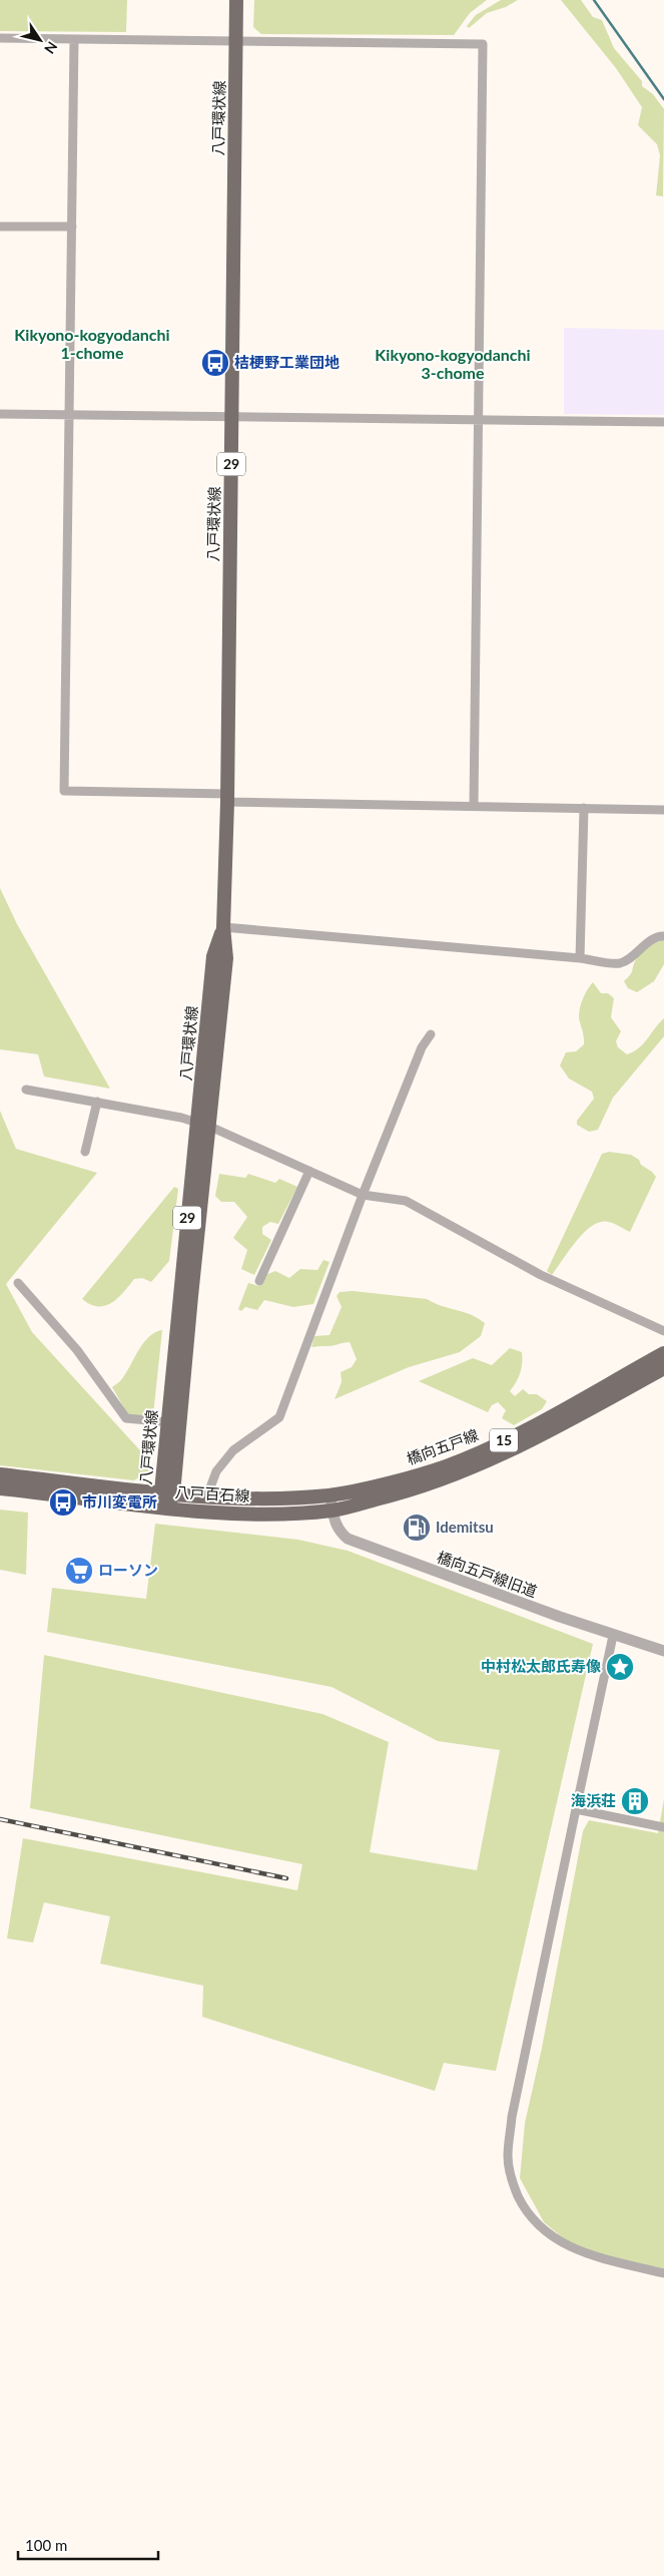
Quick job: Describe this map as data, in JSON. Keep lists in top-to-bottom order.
{
  "streets": {
    "main road": [
      "八戸環状線",
      "29",
      "15",
      "橋向五戸線",
      "八戸百石線"
    ],
    "street": ["橋向五戸線旧道"]
  },
  "crossings": [
    ["八戸環状線", "八戸百石線"],
    ["橋向五戸線", "八戸百石線"],
    ["橋向五戸線", "橋向五戸線旧道"],
    ["八戸百石線", "橋向五戸線旧道"]
  ],
  "districts": ["Kikyono-kogyodanchi 1-chome", "Kikyono-kogyodanchi 3-chome"],
  "places": {
    "bus stop": ["桔梗野工業団地", "市川変電所"],
    "fuel station": ["Idemitsu"],
    "supermarket": ["ローソン"],
    "place": ["中村松太郎氏寿像"],
    "building": ["海浜荘"]
  },
  "scale_bar": "100 m",
  "north": "bottom right"
}
